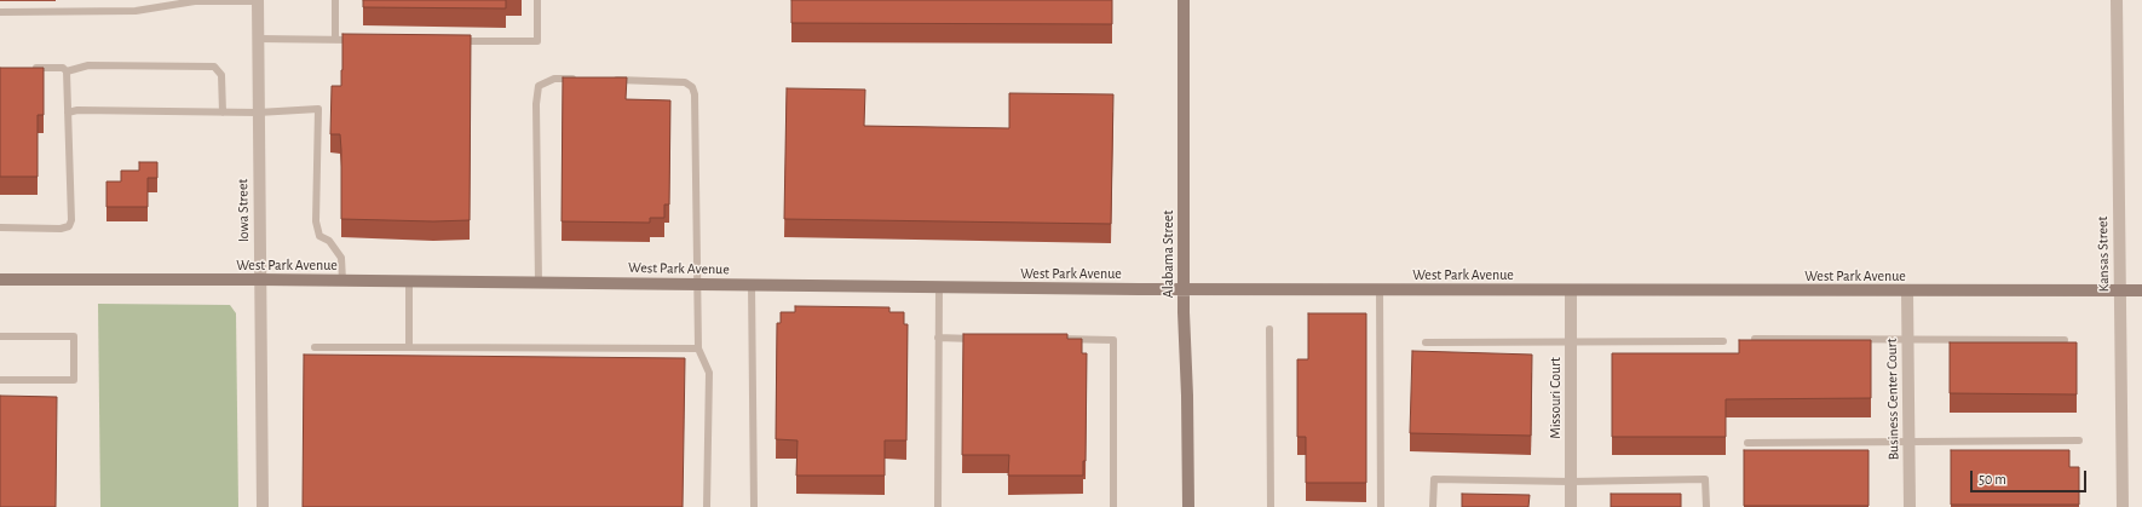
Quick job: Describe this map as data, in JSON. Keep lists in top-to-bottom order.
{
  "streets": {
    "street": [
      "Iowa Street",
      "Alabama Street",
      "Kansas Street",
      "West Park Avenue",
      "Missouri Court",
      "Business Center Court"
    ]
  },
  "crossings": [
    ["Iowa Street", "West Park Avenue"],
    ["Alabama Street", "West Park Avenue"],
    ["Kansas Street", "West Park Avenue"],
    ["West Park Avenue", "Missouri Court"],
    ["West Park Avenue", "Business Center Court"]
  ],
  "scale_bar": "50 m"
}
